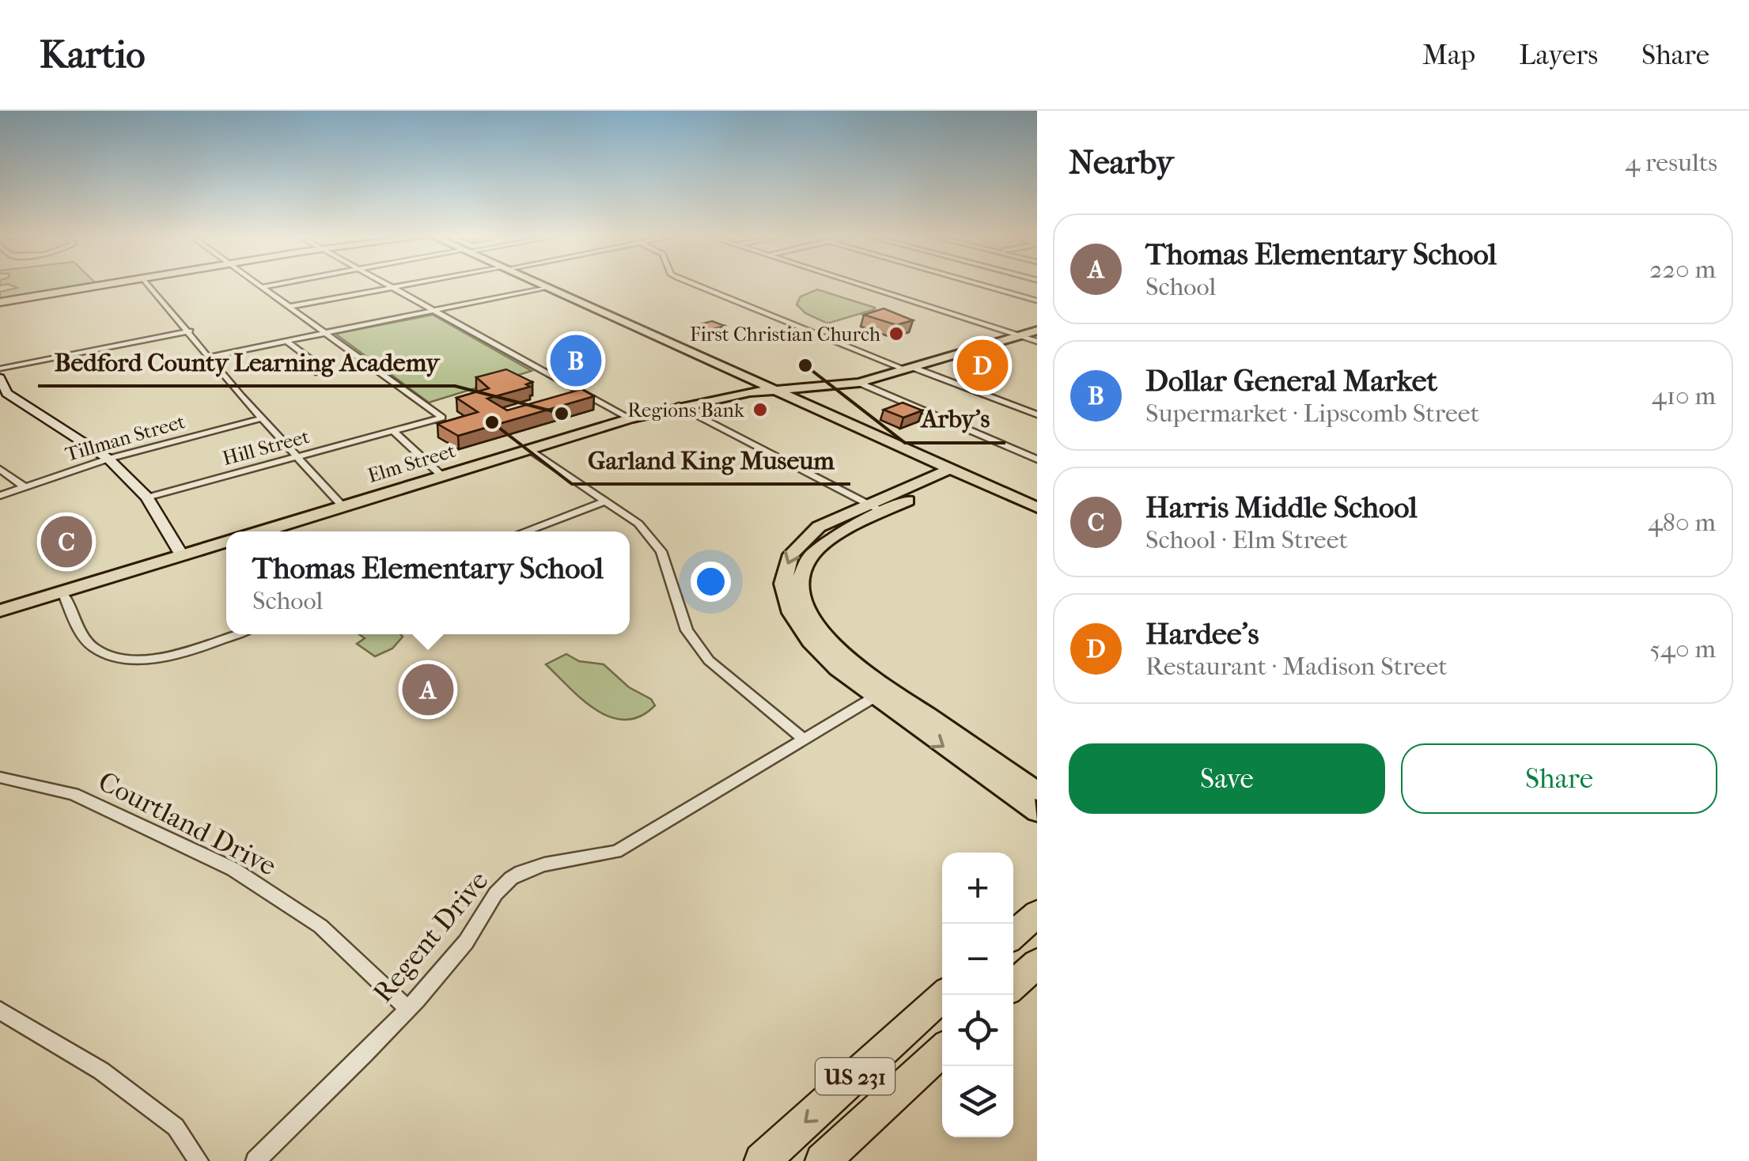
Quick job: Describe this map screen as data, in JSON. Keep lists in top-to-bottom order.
{
  "streets": {
    "highway": ["US 231"],
    "main road": ["Elm Street"],
    "street": [
      "Tillman Street",
      "Hill Street",
      "Courtland Drive",
      "Regent Drive"
    ]
  },
  "crossings": [
    ["Courtland Drive", "Regent Drive"]
  ],
  "places": [
    "First Christian Church",
    "Arby's",
    "Regions Bank",
    "Bedford County Learning Academy",
    "Garland King Museum"
  ],
  "page": {
    "header": "Kartio",
    "nav": ["Map", "Layers", "Share"],
    "heading": ["Nearby", "4 results"],
    "list": [
      {
        "mark": "A",
        "name": "Thomas Elementary School",
        "note": "School",
        "value": "220 m"
      },
      {
        "mark": "B",
        "name": "Dollar General Market",
        "note": "Supermarket · Lipscomb Street",
        "value": "410 m"
      },
      {
        "mark": "C",
        "name": "Harris Middle School",
        "note": "School · Elm Street",
        "value": "480 m"
      },
      {
        "mark": "D",
        "name": "Hardee's",
        "note": "Restaurant · Madison Street",
        "value": "540 m"
      }
    ],
    "pins": [
      "B",
      "D",
      "C",
      "A"
    ],
    "popup": ["Thomas Elementary School", "School"],
    "buttons": ["Save", "Share"],
    "map_buttons": ["+", "−"]
  }
}
